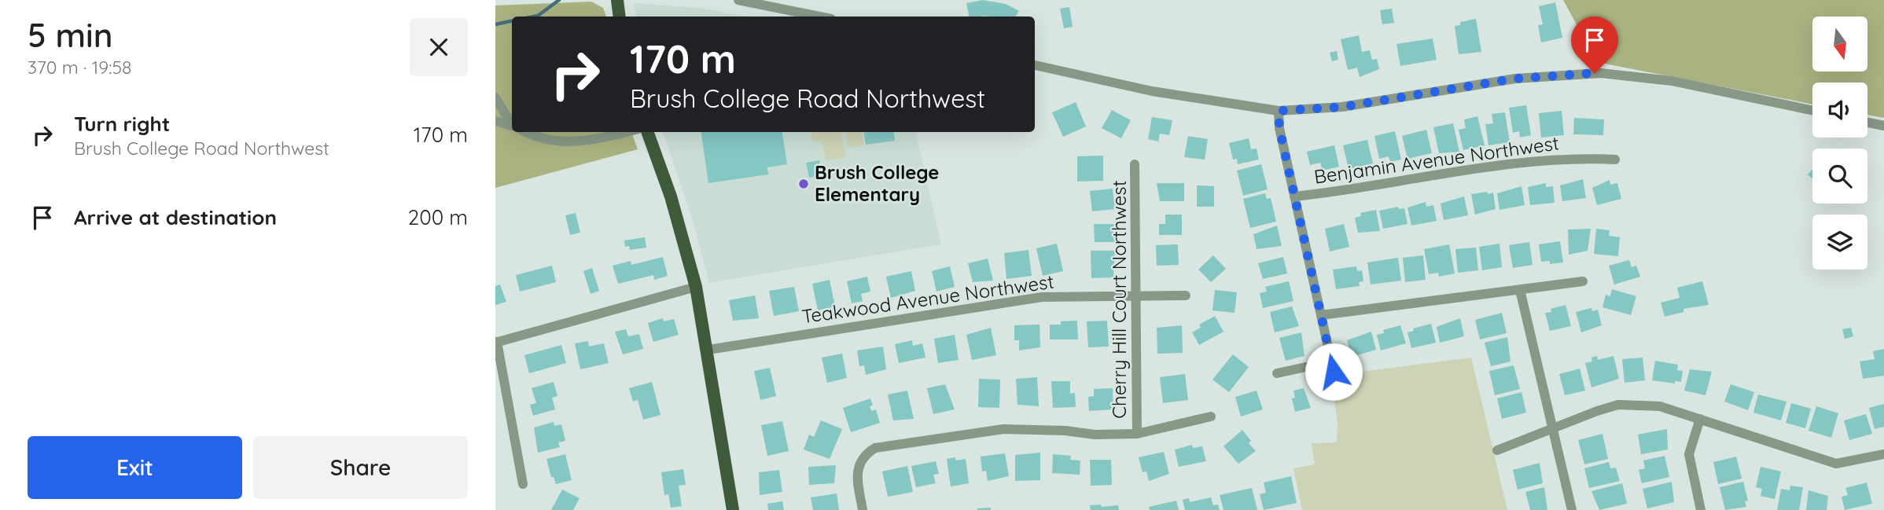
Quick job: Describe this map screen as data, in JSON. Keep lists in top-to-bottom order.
{
  "streets": {
    "street": ["Benjamin Avenue Northwest", "Teakwood Avenue Northwest", "Cherry Hill Court Northwest"]
  },
  "crossings": [
    ["Teakwood Avenue Northwest", "Cherry Hill Court Northwest"]
  ],
  "places": ["Brush College Elementary"],
  "north": "bottom",
  "page": {
    "heading": ["5 min", "370 m · 19:58"],
    "turn": ["170 m", "Brush College Road Northwest"],
    "list": [
      {
        "name": "Turn right",
        "note": "Brush College Road Northwest",
        "value": "170 m"
      },
      {
        "name": "Arrive at destination",
        "value": "200 m"
      }
    ],
    "buttons": ["Exit", "Share"]
  }
}
